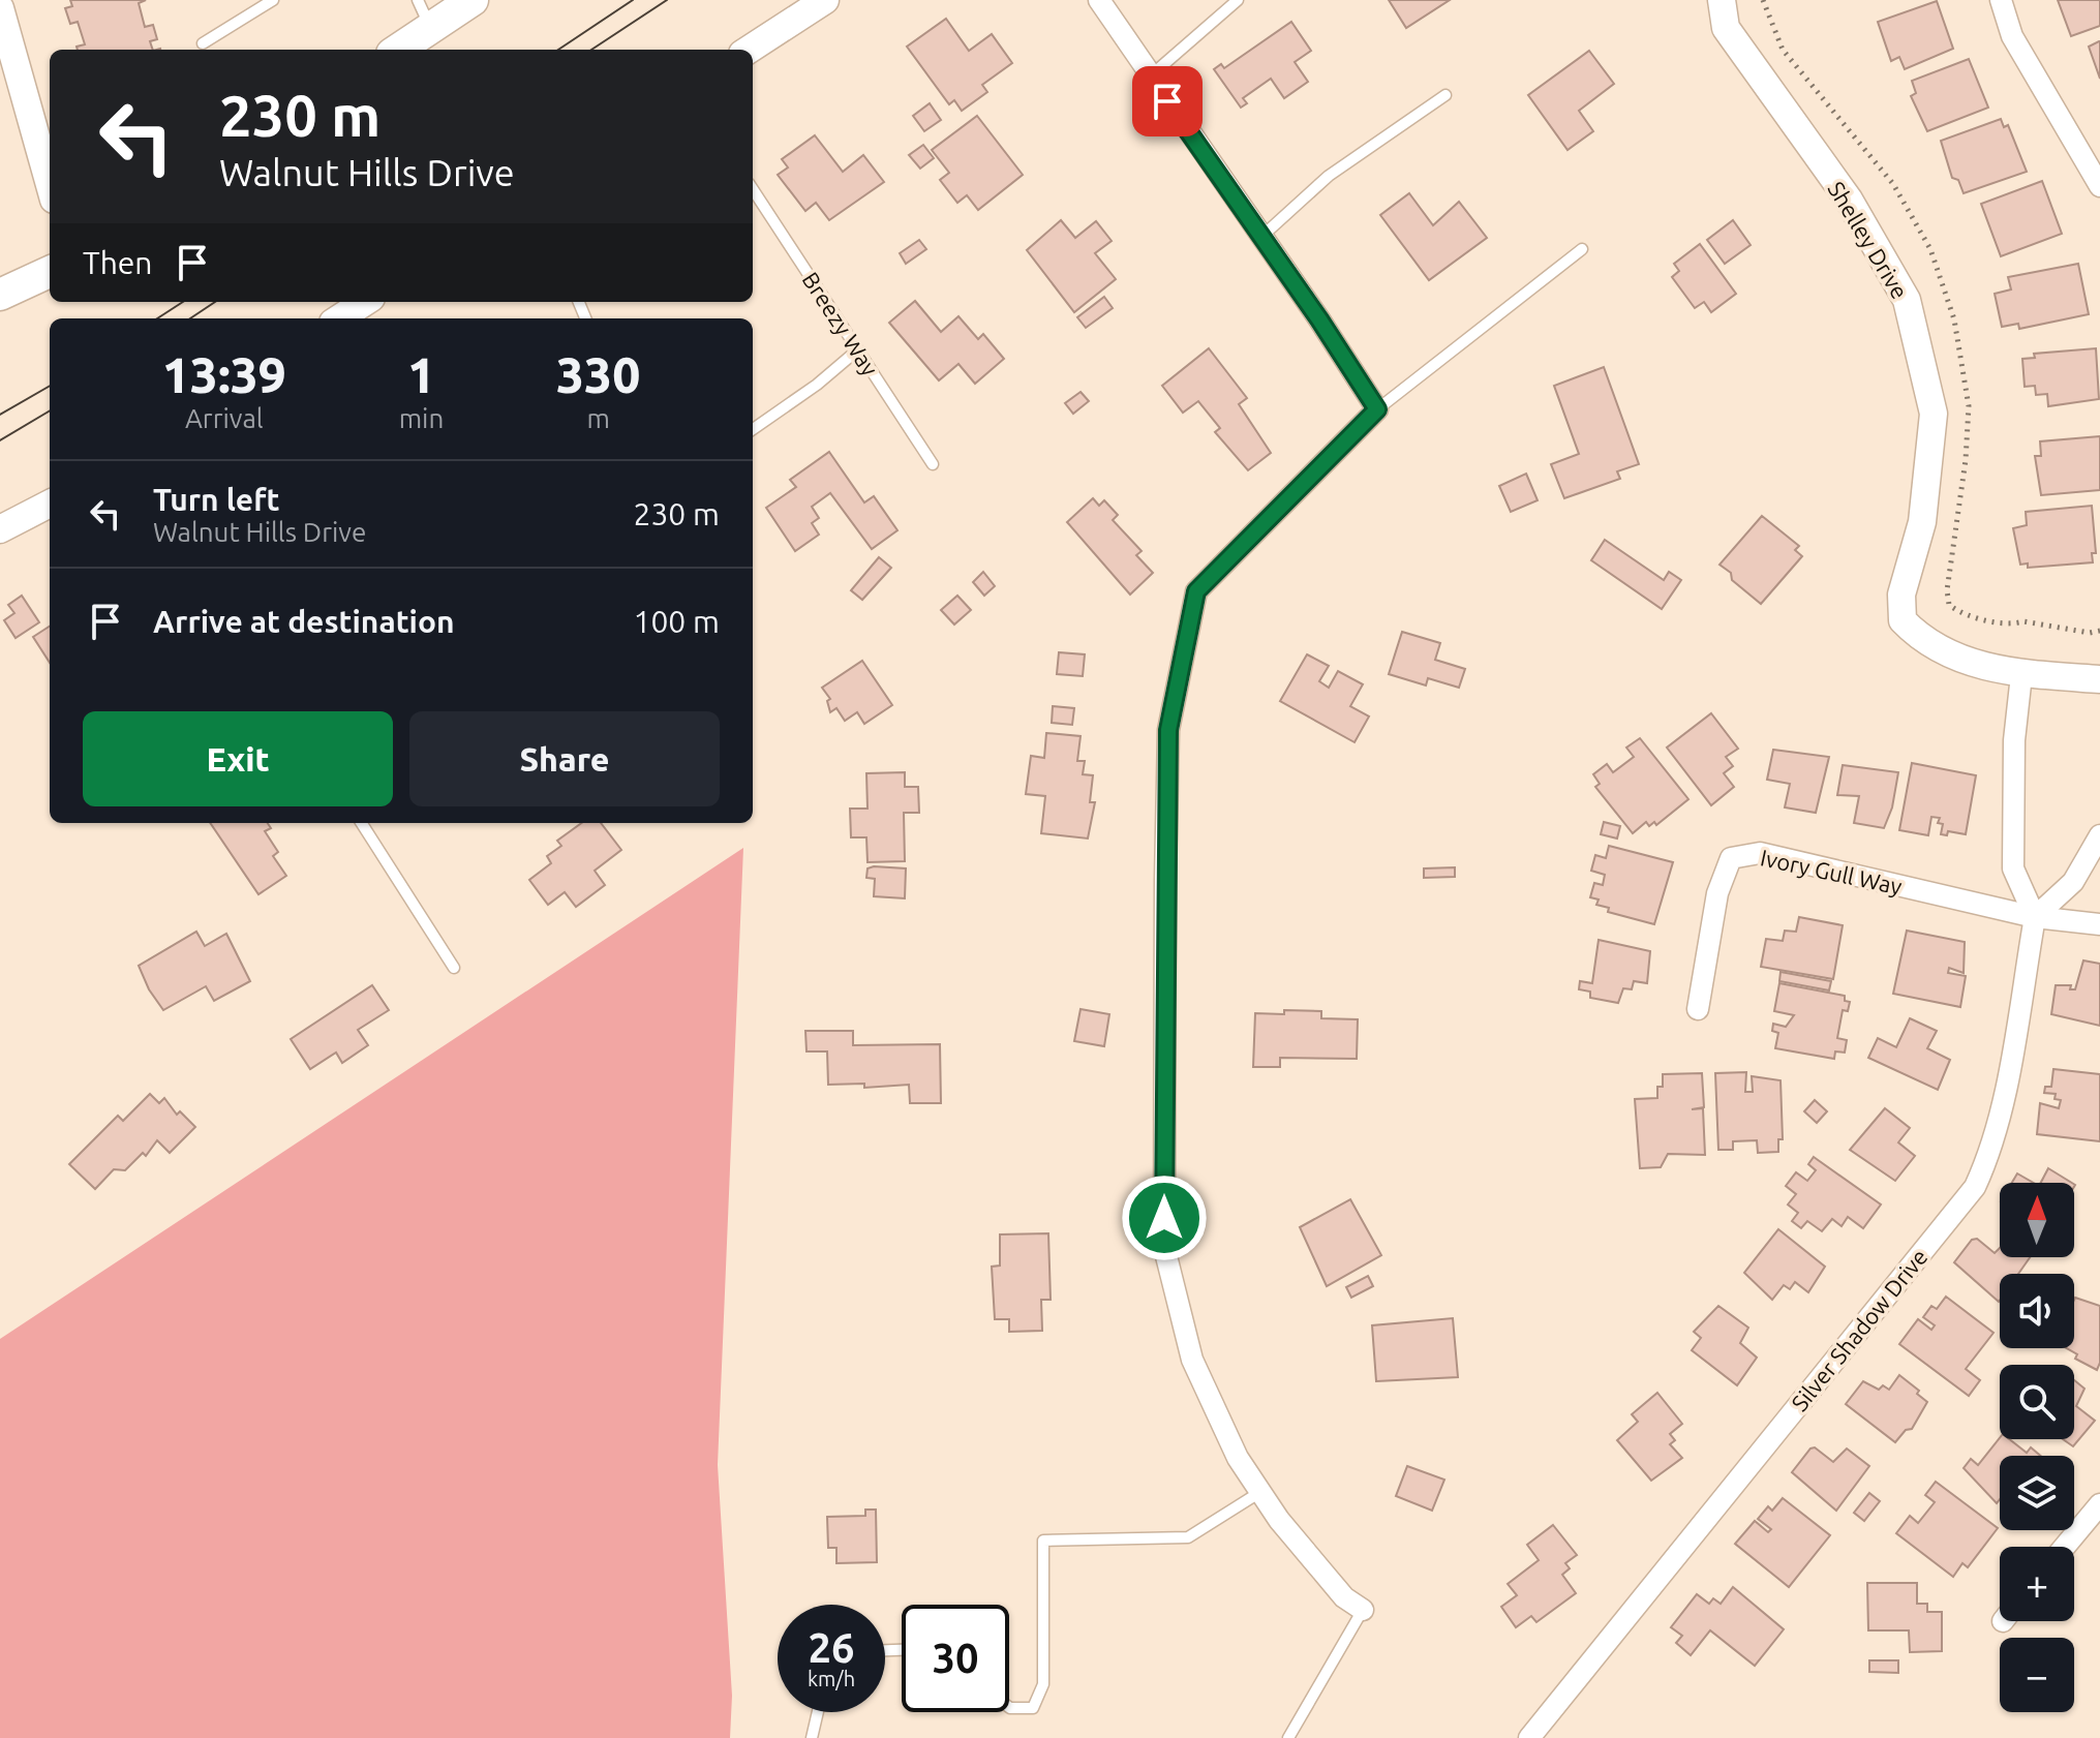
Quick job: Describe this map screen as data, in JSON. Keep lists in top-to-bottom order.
{
  "streets": {
    "street": ["Shelley Drive", "Ivory Gull Way", "Silver Shadow Drive"],
    "lane": ["Breezy Way"]
  },
  "crossings": [
    ["Ivory Gull Way", "Silver Shadow Drive"]
  ],
  "north": "top",
  "page": {
    "turn": ["230 m", "Walnut Hills Drive"],
    "then": "Then",
    "eta": [
      "13:39",
      "Arrival",
      "1",
      "min",
      "330",
      "m"
    ],
    "list": [
      {
        "name": "Turn left",
        "note": "Walnut Hills Drive",
        "value": "230 m"
      },
      {
        "name": "Arrive at destination",
        "value": "100 m"
      }
    ],
    "buttons": ["Exit", "Share"],
    "map_buttons": ["+", "−"],
    "speed": "26 km/h",
    "limit": "30"
  }
}
